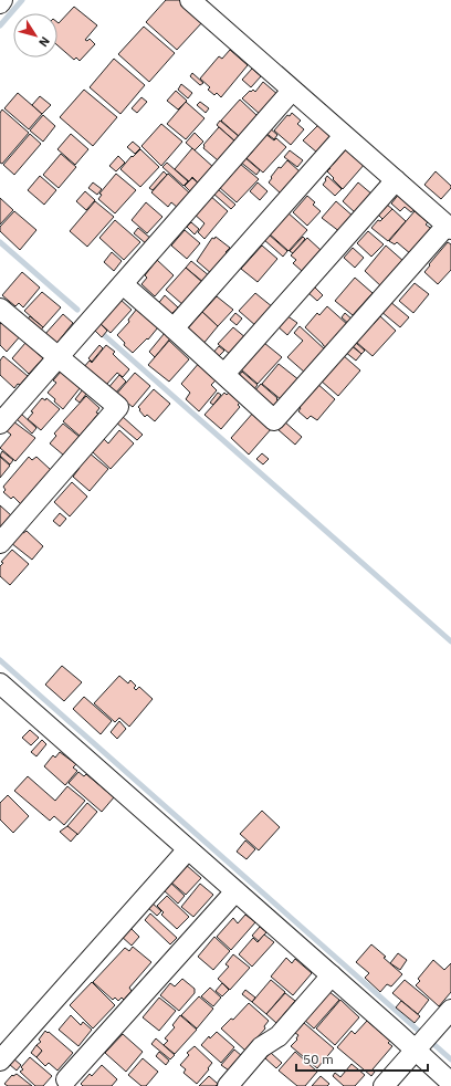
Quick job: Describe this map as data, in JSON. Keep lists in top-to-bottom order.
{
  "scale_bar": "50 m",
  "north": "bottom right"
}
